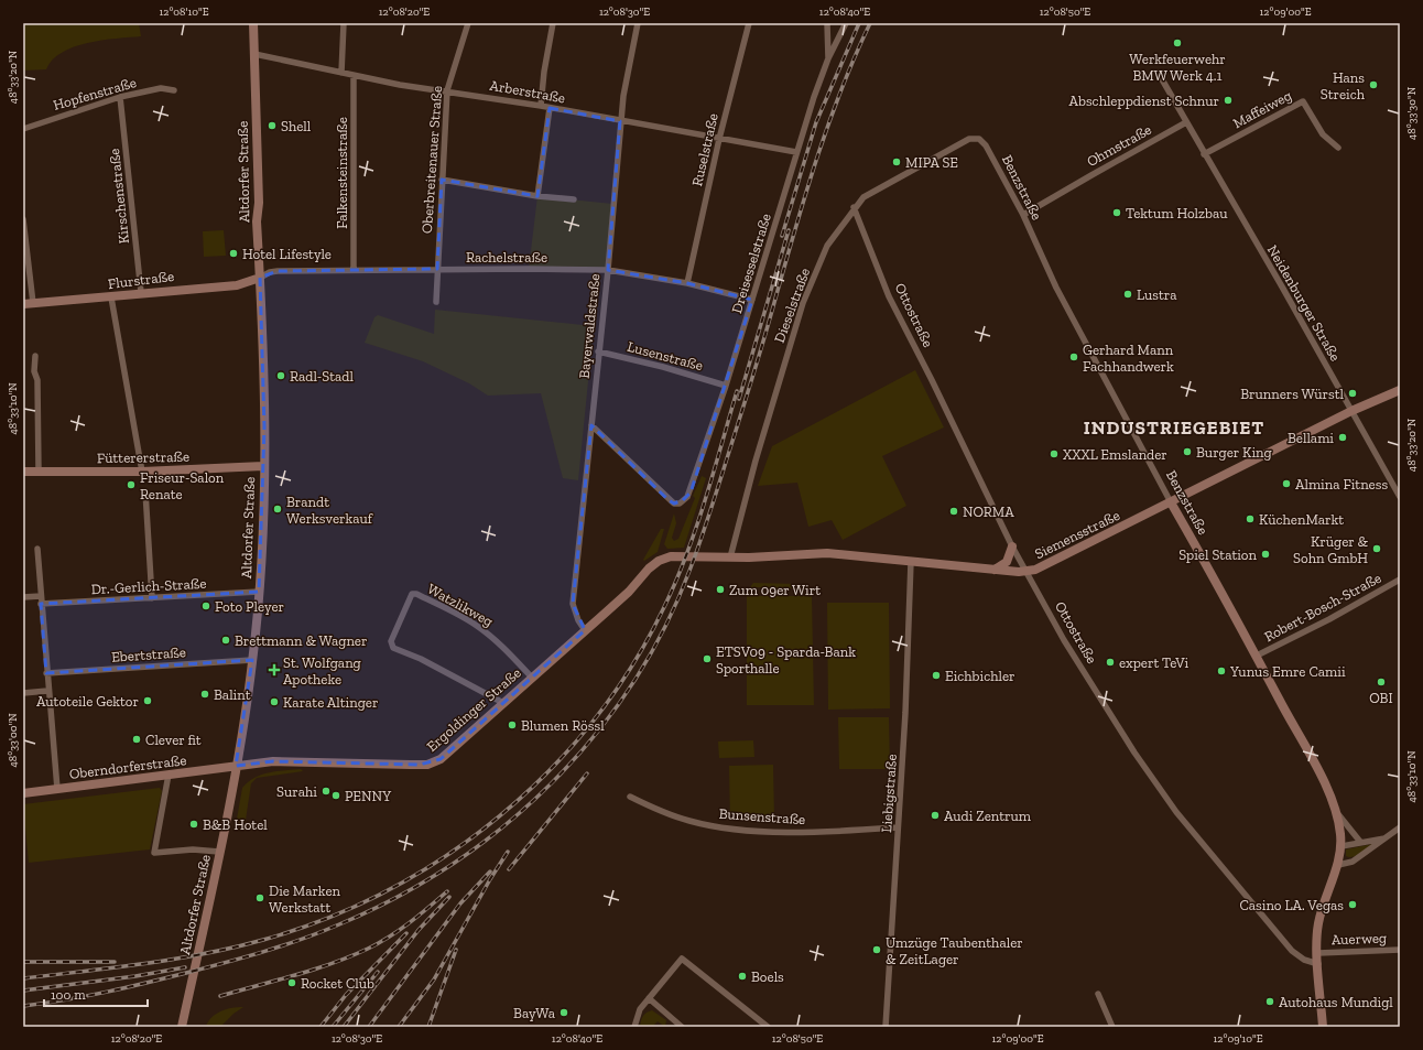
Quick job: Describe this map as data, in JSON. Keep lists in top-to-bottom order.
{
  "streets": {
    "main road": [
      "Altdorfer Straße",
      "Benzstraße",
      "Flurstraße",
      "Füttererstraße",
      "Siemensstraße",
      "Ergoldinger Straße",
      "Oberndorferstraße"
    ],
    "street": [
      "Arberstraße",
      "Hopfenstraße",
      "Maffeiweg",
      "Ohmstraße",
      "Ruselstraße",
      "Oberbreitenauer Straße",
      "Falkensteinstraße",
      "Kirschenstraße",
      "Rachelstraße",
      "Dreisesselstraße",
      "Neidenburger Straße",
      "Dieselstraße",
      "Ottostraße",
      "Bayerwaldstraße",
      "Lusenstraße",
      "Dr.-Gerlich-Straße",
      "Watzlikweg",
      "Robert-Bosch-Straße",
      "Ebertstraße",
      "Liebigstraße",
      "Bunsenstraße",
      "Auerweg"
    ]
  },
  "crossings": [
    ["Arberstraße", "Ruselstraße"],
    ["Arberstraße", "Oberbreitenauer Straße"],
    ["Arberstraße", "Altdorfer Straße"],
    ["Arberstraße", "Falkensteinstraße"],
    ["Arberstraße", "Dreisesselstraße"],
    ["Arberstraße", "Bayerwaldstraße"],
    ["Hopfenstraße", "Kirschenstraße"],
    ["Maffeiweg", "Neidenburger Straße"],
    ["Ohmstraße", "Benzstraße"],
    ["Ohmstraße", "Neidenburger Straße"],
    ["Ruselstraße", "Rachelstraße"],
    ["Oberbreitenauer Straße", "Rachelstraße"],
    ["Altdorfer Straße", "Rachelstraße"],
    ["Altdorfer Straße", "Flurstraße"],
    ["Altdorfer Straße", "Füttererstraße"],
    ["Altdorfer Straße", "Dr.-Gerlich-Straße"],
    ["Altdorfer Straße", "Ebertstraße"],
    ["Altdorfer Straße", "Ergoldinger Straße"],
    ["Altdorfer Straße", "Oberndorferstraße"],
    ["Falkensteinstraße", "Rachelstraße"],
    ["Benzstraße", "Dieselstraße"],
    ["Benzstraße", "Ottostraße"],
    ["Benzstraße", "Siemensstraße"],
    ["Benzstraße", "Robert-Bosch-Straße"],
    ["Benzstraße", "Auerweg"],
    ["Kirschenstraße", "Flurstraße"],
    ["Rachelstraße", "Dreisesselstraße"],
    ["Rachelstraße", "Flurstraße"],
    ["Rachelstraße", "Bayerwaldstraße"],
    ["Dreisesselstraße", "Bayerwaldstraße"],
    ["Dreisesselstraße", "Lusenstraße"],
    ["Neidenburger Straße", "Siemensstraße"],
    ["Dieselstraße", "Ottostraße"],
    ["Dieselstraße", "Siemensstraße"],
    ["Ottostraße", "Siemensstraße"],
    ["Bayerwaldstraße", "Lusenstraße"],
    ["Bayerwaldstraße", "Ergoldinger Straße"],
    ["Siemensstraße", "Ergoldinger Straße"],
    ["Siemensstraße", "Liebigstraße"],
    ["Watzlikweg", "Ergoldinger Straße"],
    ["Ergoldinger Straße", "Oberndorferstraße"],
    ["Liebigstraße", "Bunsenstraße"]
  ],
  "districts": ["INDUSTRIEGEBIET"],
  "places": {
    "other": [
      "Werkfeuerwehr BMW Werk 4.1",
      "Hans Streich",
      "Abschleppdienst Schnur",
      "Shell",
      "MIPA SE",
      "Tektum Holzbau",
      "Hotel Lifestyle",
      "Lustra",
      "Gerhard Mann Fachhandwerk",
      "Radl-Stadl",
      "Brunners Würstl",
      "Bellami",
      "Burger King",
      "XXXL Emslander",
      "Almina Fitness",
      "Friseur-Salon Renate",
      "Brandt Werksverkauf",
      "NORMA",
      "KüchenMarkt",
      "Krüger & Sohn GmbH",
      "Spiel Station",
      "Zum 09er Wirt",
      "Foto Pleyer",
      "Brettmann & Wagner",
      "ETSV09 - Sparda-Bank Sporthalle",
      "expert TeVi",
      "Yunus Emre Camii",
      "Eichbichler",
      "OBI",
      "Balint",
      "Autoteile Gektor",
      "Karate Altinger",
      "Blumen Rössl",
      "Clever fit",
      "Surahi",
      "PENNY",
      "Audi Zentrum",
      "B&B Hotel",
      "Die Marken Werkstatt",
      "Casino LA. Vegas",
      "Umzüge Taubenthaler & ZeitLager",
      "Boels",
      "Rocket Club",
      "Autohaus Mundigl",
      "BayWa"
    ],
    "health": ["St. Wolfgang Apotheke"]
  },
  "scale_bar": "100 m",
  "coordinates": [
    "12°08'10\"E",
    "12°08'20\"E",
    "12°08'30\"E",
    "12°08'40\"E",
    "12°08'50\"E",
    "12°09'00\"E",
    "48°33'20\"N",
    "48°33'30\"N",
    "48°33'10\"N",
    "48°33'00\"N",
    "12°09'10\"E"
  ]
}
